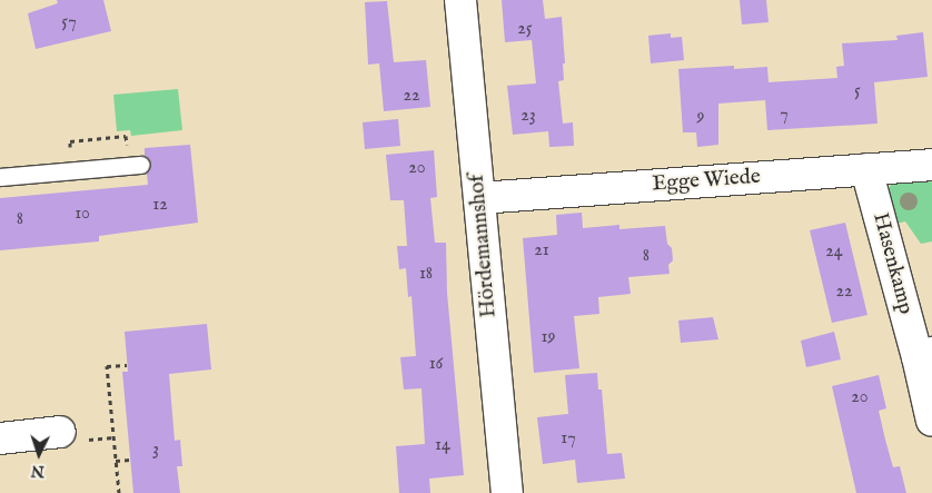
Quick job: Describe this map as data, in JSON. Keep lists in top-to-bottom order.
{
  "streets": {
    "street": ["Egge Wiede", "Hördemannshof", "Hasenkamp"]
  },
  "crossings": [
    ["Egge Wiede", "Hördemannshof"],
    ["Egge Wiede", "Hasenkamp"]
  ],
  "house_numbers": [
    "57",
    "25",
    "5",
    "22",
    "7",
    "23",
    "9",
    "20",
    "12",
    "10",
    "8",
    "21",
    "24",
    "8",
    "18",
    "22",
    "19",
    "16",
    "20",
    "17",
    "14",
    "3"
  ],
  "north": "bottom"
}
